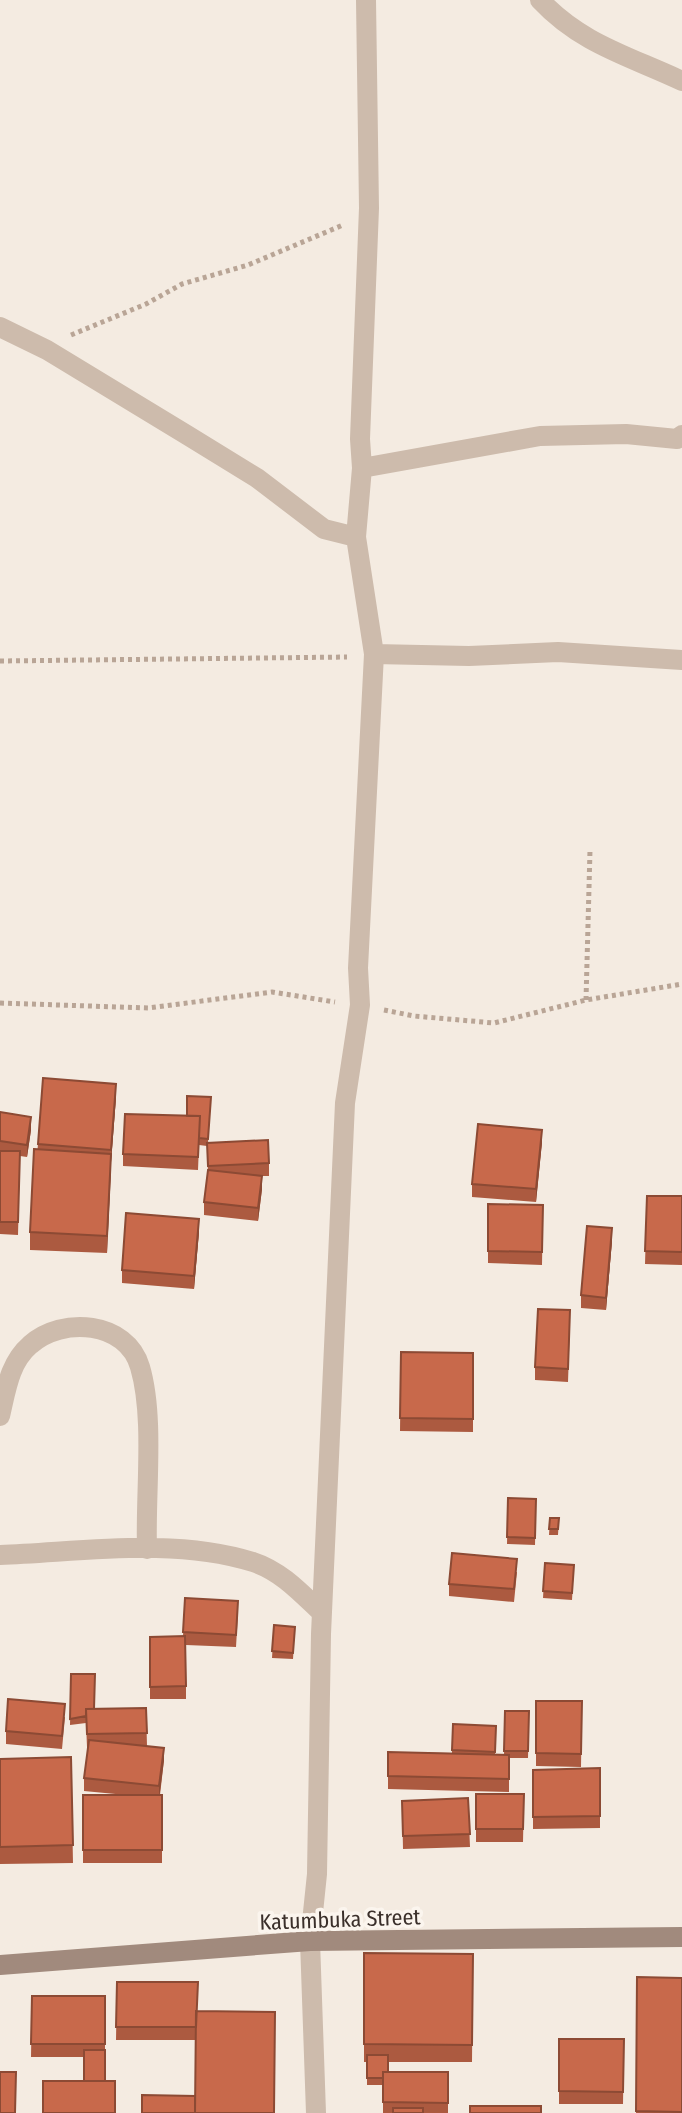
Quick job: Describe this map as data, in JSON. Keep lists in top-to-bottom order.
{
  "streets": {
    "main road": ["Katumbuka Street"]
  }
}
